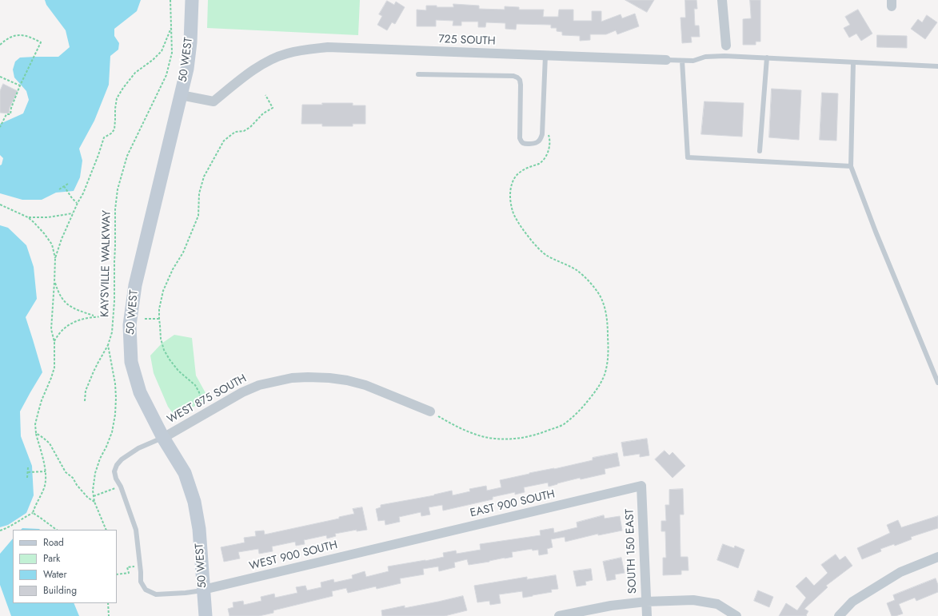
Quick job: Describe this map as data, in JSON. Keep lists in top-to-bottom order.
{
  "streets": {
    "street": [
      "725 SOUTH",
      "50 WEST",
      "WEST 875 SOUTH",
      "EAST 900 SOUTH",
      "SOUTH 150 EAST",
      "WEST 900 SOUTH"
    ],
    "path": ["KAYSVILLE WALKWAY"]
  },
  "crossings": [
    ["725 SOUTH", "50 WEST"],
    ["50 WEST", "WEST 875 SOUTH"],
    ["50 WEST", "WEST 900 SOUTH"],
    ["EAST 900 SOUTH", "SOUTH 150 EAST"],
    ["EAST 900 SOUTH", "WEST 900 SOUTH"]
  ],
  "legend": [
    "Road",
    "Park",
    "Water",
    "Building"
  ]
}
